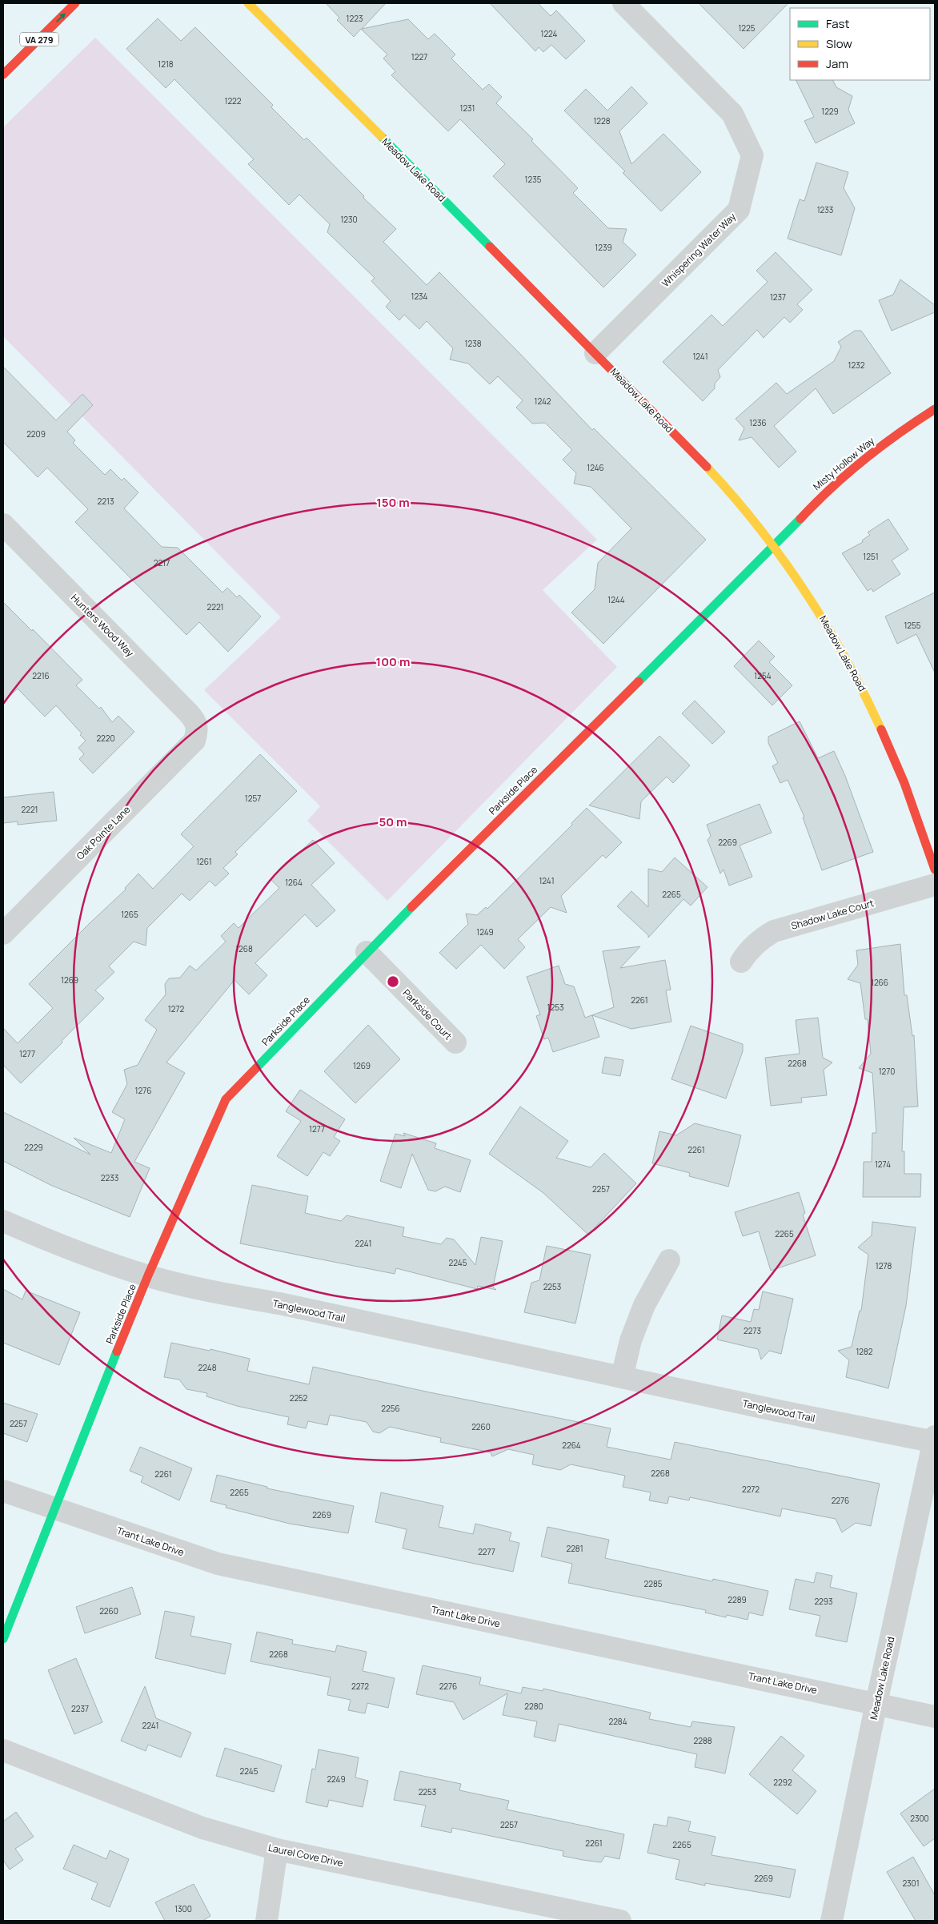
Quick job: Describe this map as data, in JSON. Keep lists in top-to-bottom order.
{
  "streets": {
    "street": [
      "VA 279",
      "Meadow Lake Road",
      "Whispering Water Way",
      "Misty Hollow Way",
      "Hunters Wood Way",
      "Parkside Place",
      "Oak Pointe Lane",
      "Shadow Lake Court",
      "Parkside Court",
      "Tanglewood Trail",
      "Trant Lake Drive",
      "Laurel Cove Drive"
    ]
  },
  "crossings": [
    ["Meadow Lake Road", "Whispering Water Way"],
    ["Meadow Lake Road", "Misty Hollow Way"],
    ["Meadow Lake Road", "Parkside Place"],
    ["Meadow Lake Road", "Tanglewood Trail"],
    ["Meadow Lake Road", "Trant Lake Drive"],
    ["Misty Hollow Way", "Parkside Place"],
    ["Hunters Wood Way", "Oak Pointe Lane"],
    ["Parkside Place", "Parkside Court"],
    ["Parkside Place", "Tanglewood Trail"],
    ["Parkside Place", "Trant Lake Drive"]
  ],
  "house_numbers": [
    "1223",
    "1225",
    "1224",
    "1227",
    "1218",
    "1222",
    "1231",
    "1229",
    "1228",
    "1235",
    "1233",
    "1230",
    "1239",
    "1234",
    "1237",
    "1238",
    "1241",
    "1232",
    "1242",
    "1236",
    "2209",
    "1246",
    "2213",
    "1251",
    "2217",
    "1244",
    "2221",
    "1255",
    "2216",
    "1254",
    "2220",
    "1257",
    "2221",
    "2269",
    "1261",
    "1241",
    "1264",
    "2265",
    "1265",
    "1249",
    "1268",
    "1269",
    "1266",
    "2261",
    "1253",
    "1272",
    "1277",
    "2268",
    "1269",
    "1270",
    "1276",
    "1277",
    "2229",
    "2261",
    "1274",
    "2233",
    "2257",
    "2265",
    "2241",
    "2245",
    "1278",
    "2253",
    "2273",
    "1282",
    "2248",
    "2252",
    "2256",
    "2257",
    "2260",
    "2264",
    "2268",
    "2261",
    "2272",
    "2265",
    "2276",
    "2269",
    "2281",
    "2277",
    "2285",
    "2289",
    "2293",
    "2260",
    "2268",
    "2272",
    "2276",
    "2280",
    "2237",
    "2284",
    "2241",
    "2288",
    "2245",
    "2249",
    "2292",
    "2253",
    "2300",
    "2257",
    "2261",
    "2265",
    "2269",
    "2301",
    "1300"
  ],
  "legend": ["Fast", "Slow", "Jam"],
  "rings": ["150 m", "100 m", "50 m"]
}
